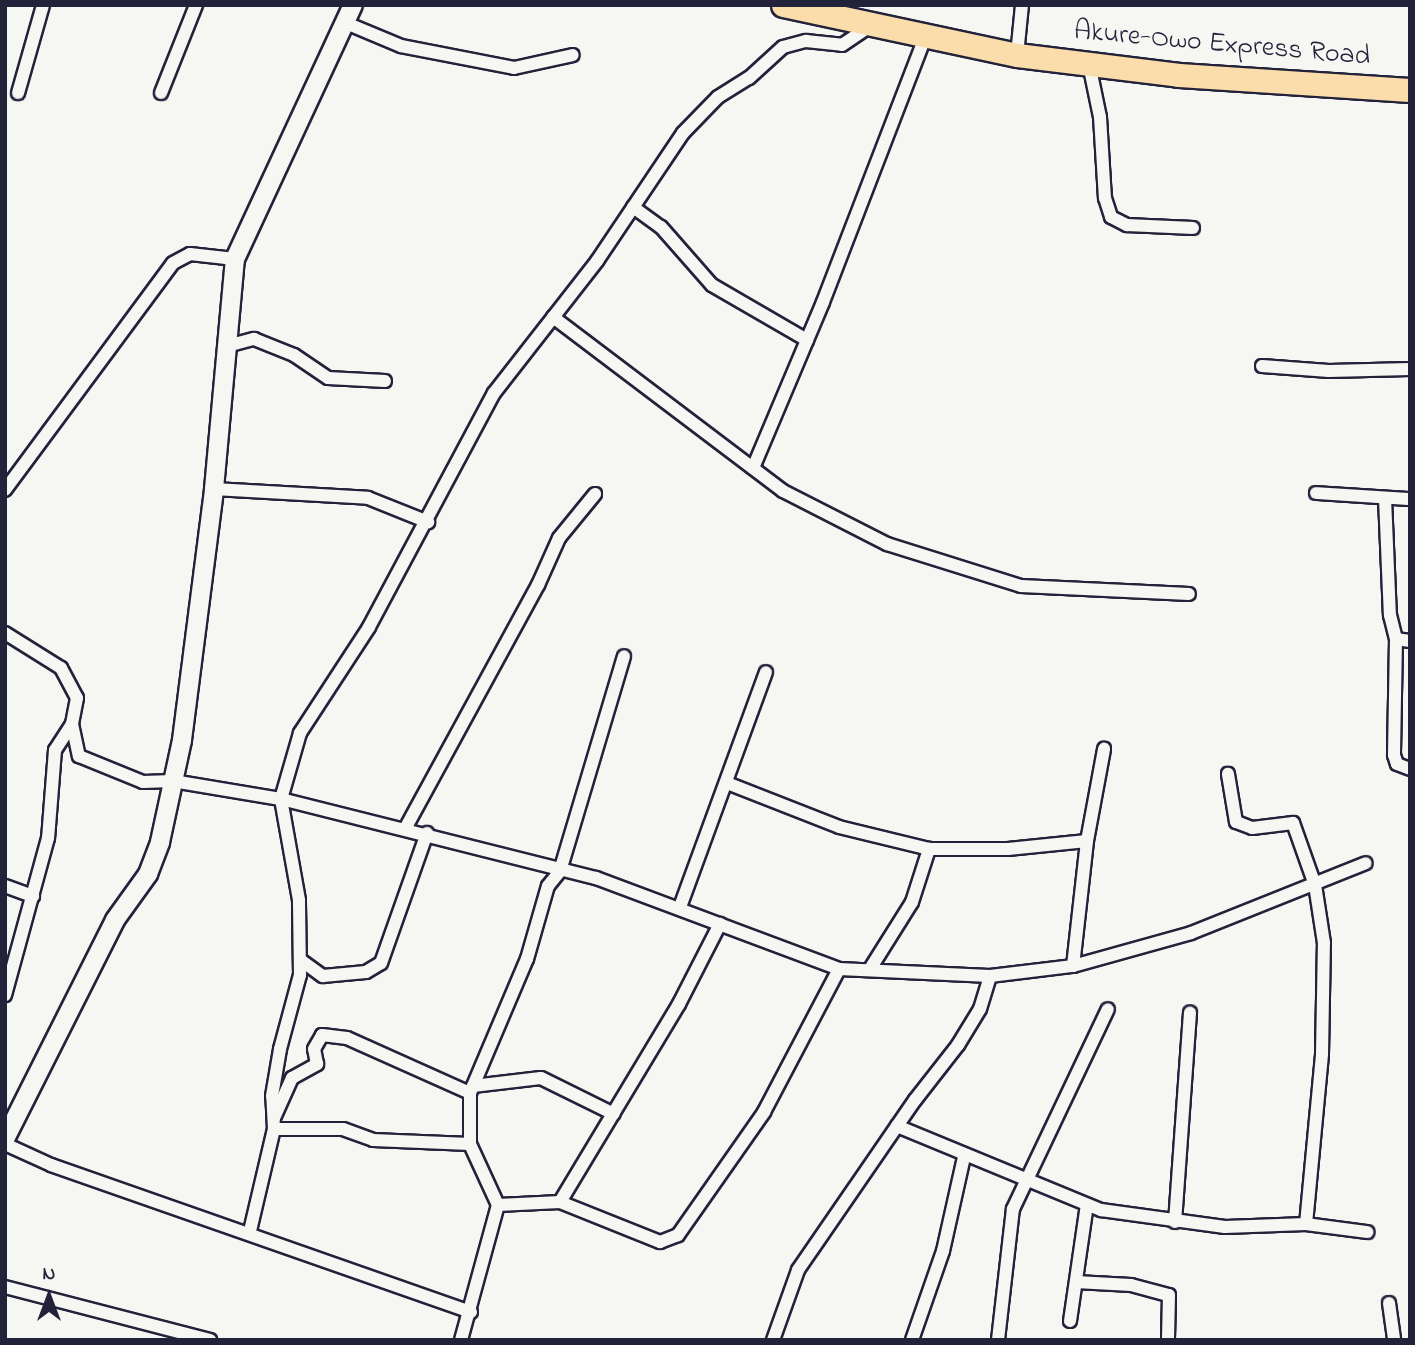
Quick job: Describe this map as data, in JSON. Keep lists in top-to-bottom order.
{
  "streets": {
    "highway": ["Akure-Owo Express Road"]
  },
  "north": "top"
}
